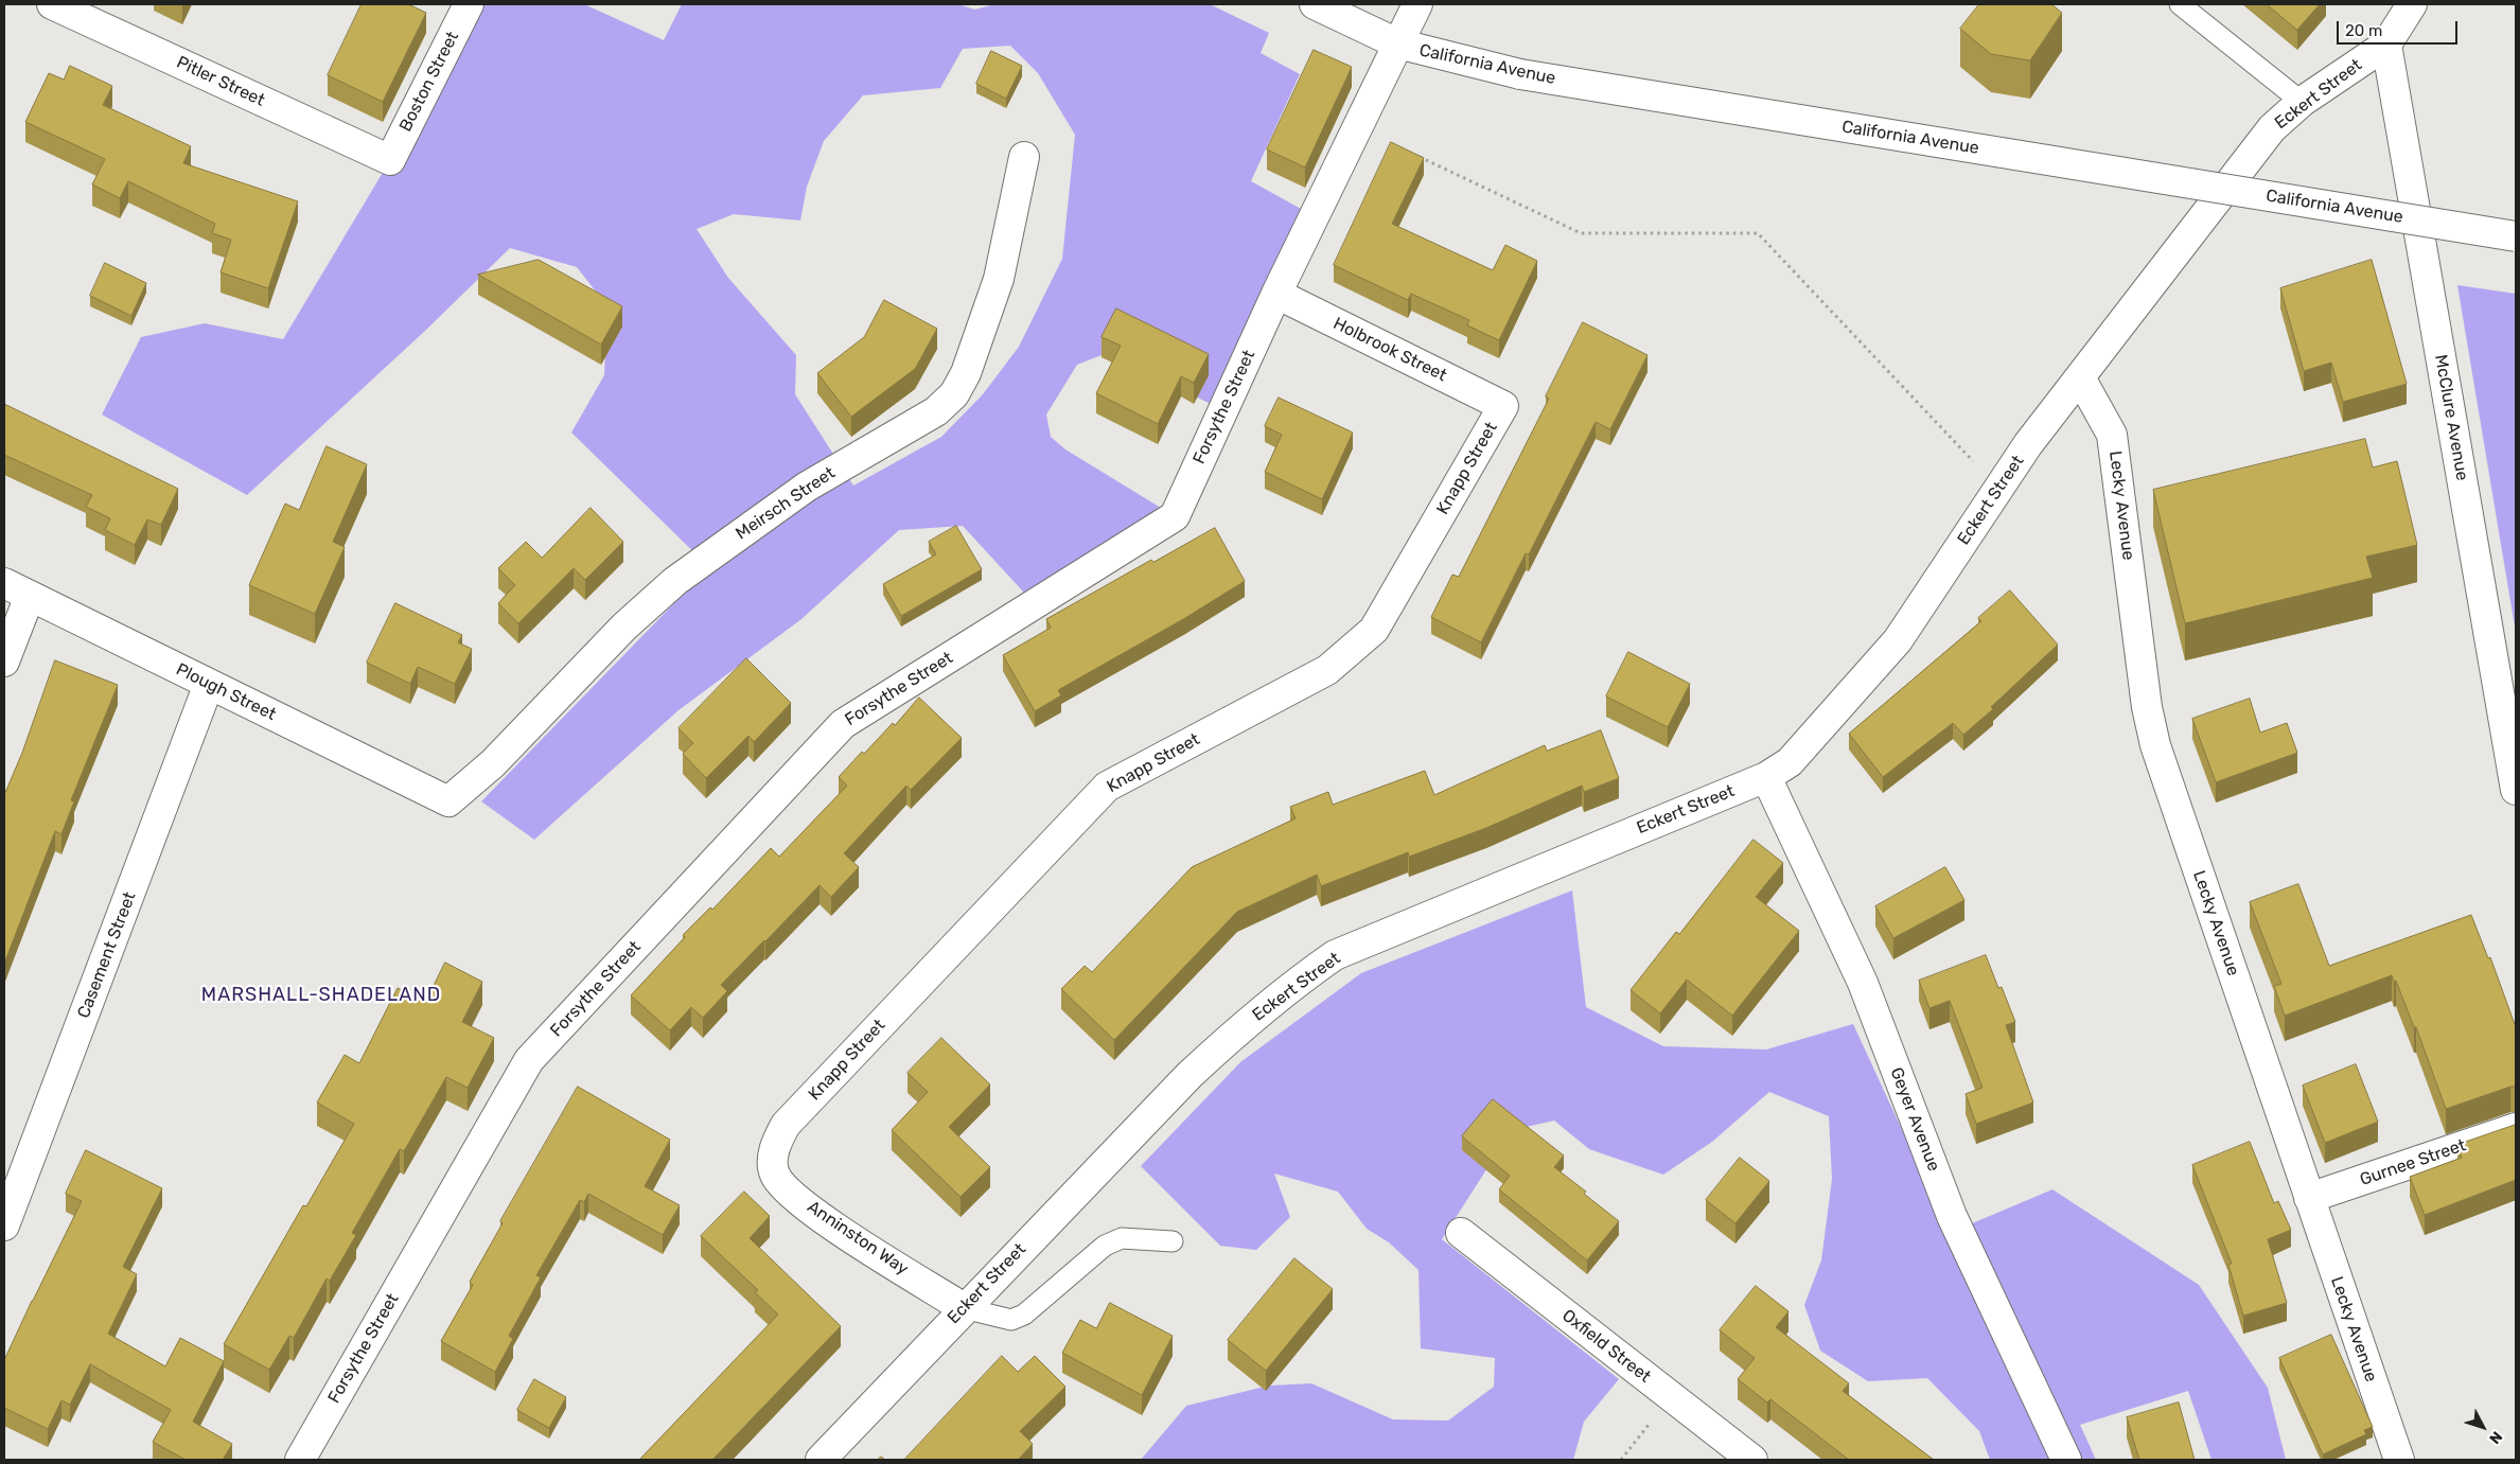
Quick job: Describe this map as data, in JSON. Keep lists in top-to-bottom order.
{
  "streets": {
    "street": [
      "California Avenue",
      "Pitler Street",
      "Boston Street",
      "Eckert Street",
      "Holbrook Street",
      "Forsythe Street",
      "McClure Avenue",
      "Knapp Street",
      "Meirsch Street",
      "Lecky Avenue",
      "Plough Street",
      "Casement Street",
      "Geyer Avenue",
      "Gurnee Street",
      "Anninston Way",
      "Oxfield Street"
    ]
  },
  "crossings": [
    ["California Avenue", "Forsythe Street"],
    ["Pitler Street", "Boston Street"],
    ["Eckert Street", "McClure Avenue"],
    ["Eckert Street", "Lecky Avenue"],
    ["Eckert Street", "Geyer Avenue"],
    ["Eckert Street", "Anninston Way"],
    ["Holbrook Street", "Forsythe Street"],
    ["Holbrook Street", "Knapp Street"],
    ["Knapp Street", "Anninston Way"],
    ["Meirsch Street", "Plough Street"],
    ["Lecky Avenue", "Gurnee Street"],
    ["Plough Street", "Casement Street"]
  ],
  "districts": ["MARSHALL-SHADELAND"],
  "scale_bar": "20 m",
  "north": "bottom right"
}
